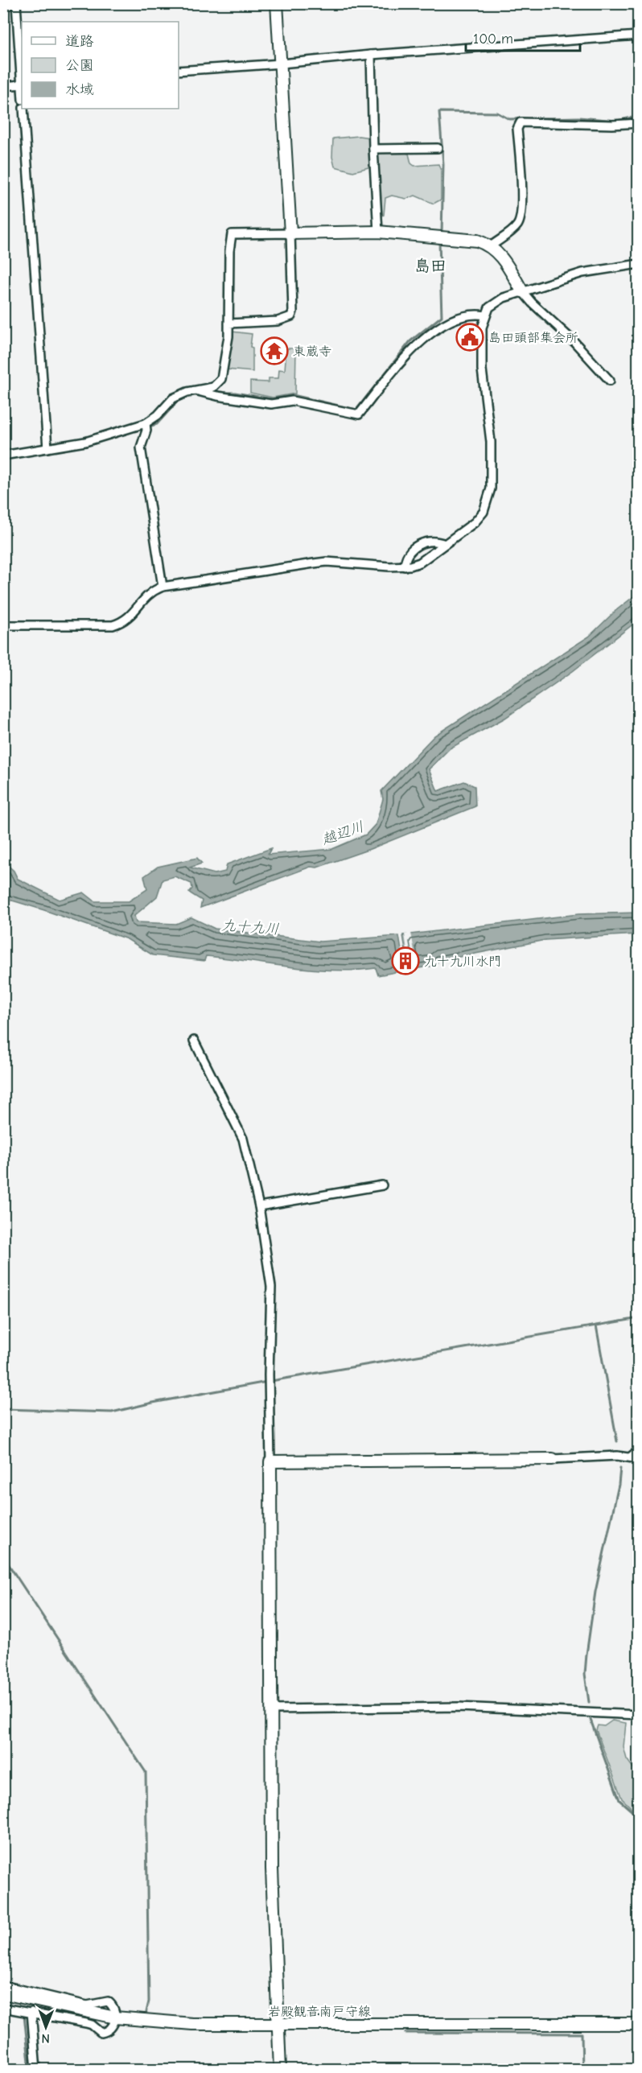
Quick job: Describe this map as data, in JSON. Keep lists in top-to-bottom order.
{
  "streets": {
    "street": ["岩殿観音南戸守線"]
  },
  "districts": ["島田"],
  "water": ["越辺川", "九十九川"],
  "places": {
    "public building": ["島田頭部集会所"],
    "temple": ["東蔵寺"],
    "building": ["九十九川水門"]
  },
  "legend": ["道路", "公園", "水域"],
  "scale_bar": "100 m",
  "north": "bottom"
}
